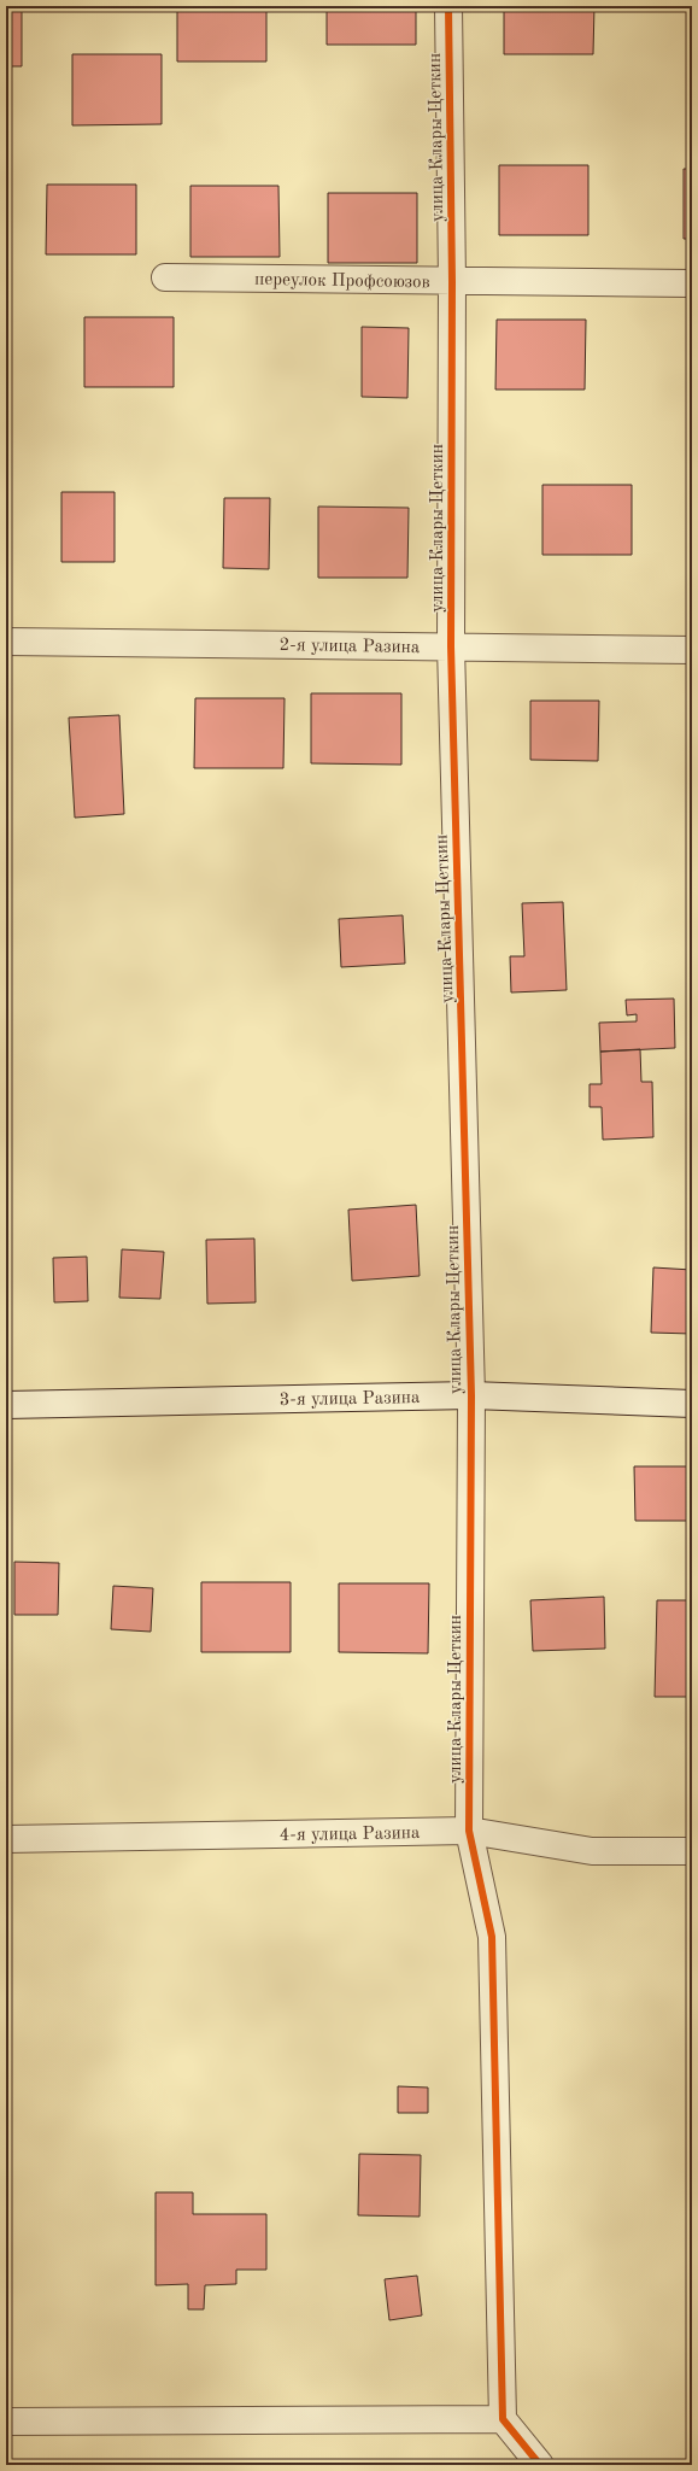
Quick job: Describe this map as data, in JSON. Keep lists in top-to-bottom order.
{
  "streets": {
    "street": [
      "улица Клары Цеткин",
      "переулок Профсоюзов",
      "2-я улица Разина",
      "3-я улица Разина",
      "4-я улица Разина"
    ]
  },
  "crossings": [
    ["улица Клары Цеткин", "переулок Профсоюзов"],
    ["улица Клары Цеткин", "2-я улица Разина"],
    ["улица Клары Цеткин", "3-я улица Разина"],
    ["улица Клары Цеткин", "4-я улица Разина"]
  ]
}
